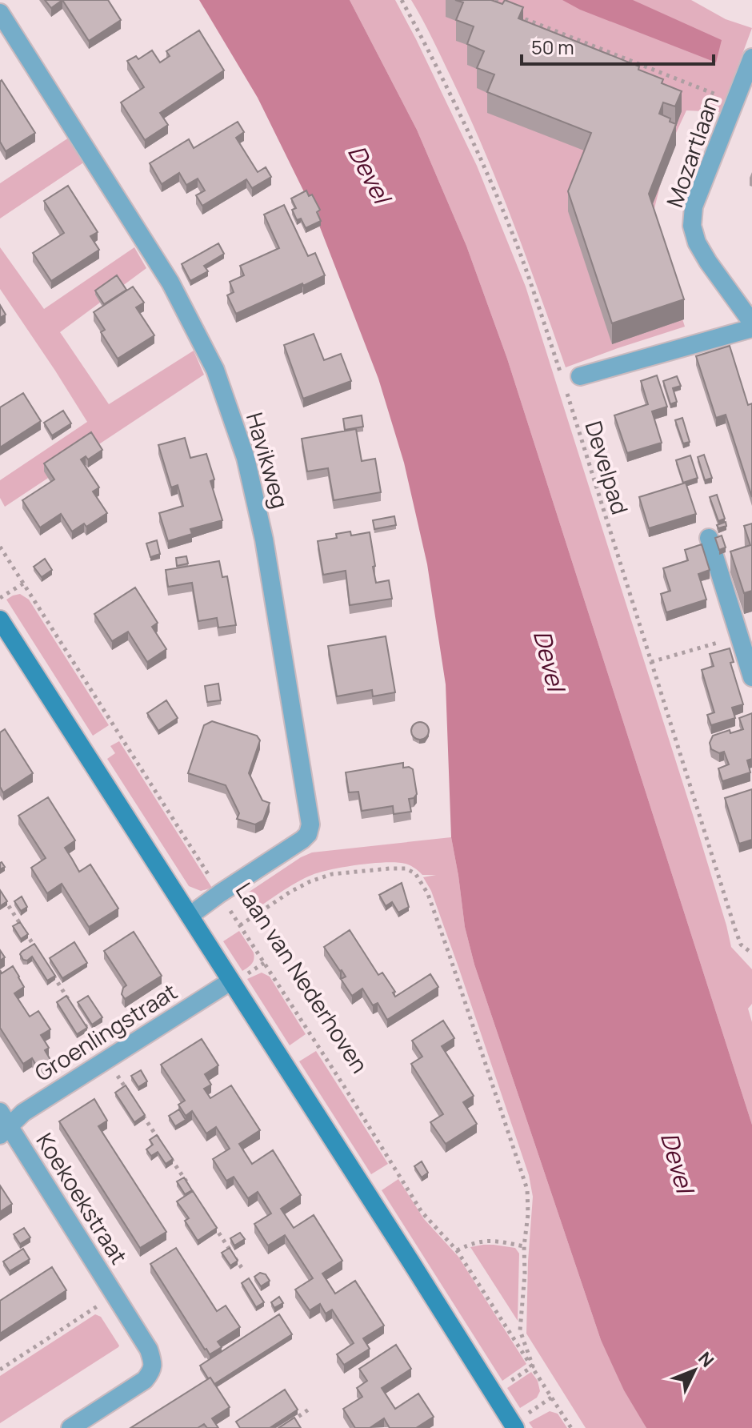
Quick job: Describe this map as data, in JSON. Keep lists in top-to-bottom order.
{
  "streets": {
    "street": [
      "Mozartlaan",
      "Havikweg",
      "Groenlingstraat",
      "Koekoekstraat"
    ],
    "path": ["Develpad", "Laan van Nederhoven"]
  },
  "crossings": [
    ["Havikweg", "Laan van Nederhoven"],
    ["Groenlingstraat", "Koekoekstraat"]
  ],
  "water": ["Devel"],
  "scale_bar": "50 m",
  "north": "top right"
}
